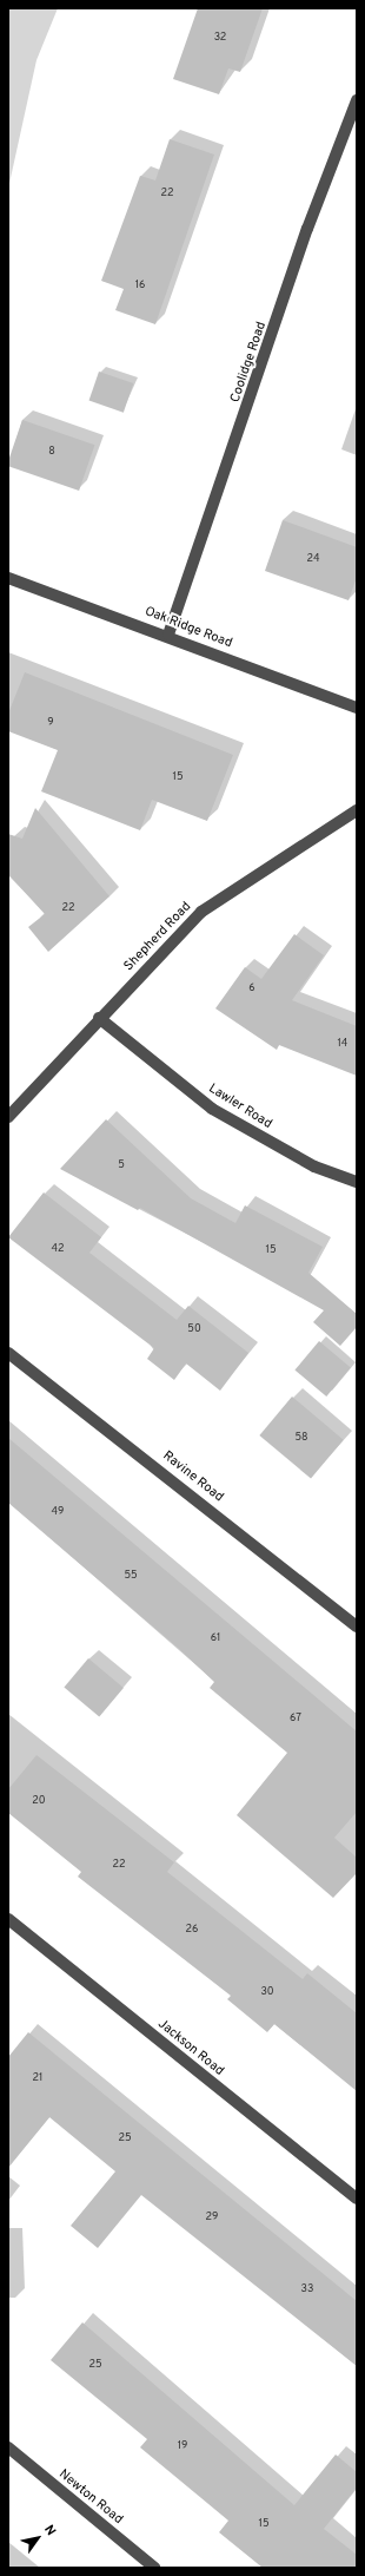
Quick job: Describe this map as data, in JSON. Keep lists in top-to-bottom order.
{
  "streets": {
    "street": [
      "Coolidge Road",
      "Oak Ridge Road",
      "Shepherd Road",
      "Lawler Road",
      "Ravine Road",
      "Jackson Road",
      "Newton Road"
    ]
  },
  "crossings": [
    ["Coolidge Road", "Oak Ridge Road"],
    ["Shepherd Road", "Lawler Road"]
  ],
  "house_numbers": [
    "32",
    "22",
    "16",
    "8",
    "24",
    "9",
    "15",
    "22",
    "6",
    "14",
    "5",
    "42",
    "15",
    "50",
    "58",
    "49",
    "55",
    "61",
    "67",
    "20",
    "22",
    "26",
    "30",
    "21",
    "25",
    "29",
    "33",
    "25",
    "19",
    "15"
  ],
  "north": "top right"
}
